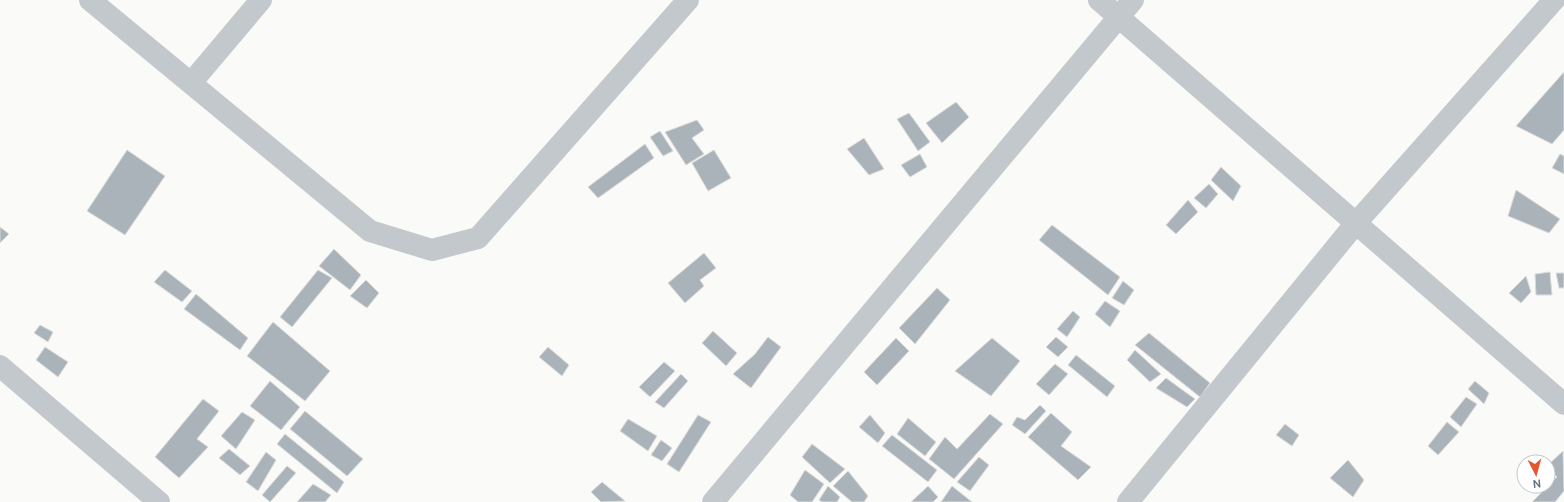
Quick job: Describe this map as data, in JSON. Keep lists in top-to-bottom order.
{
  "north": "bottom"
}
